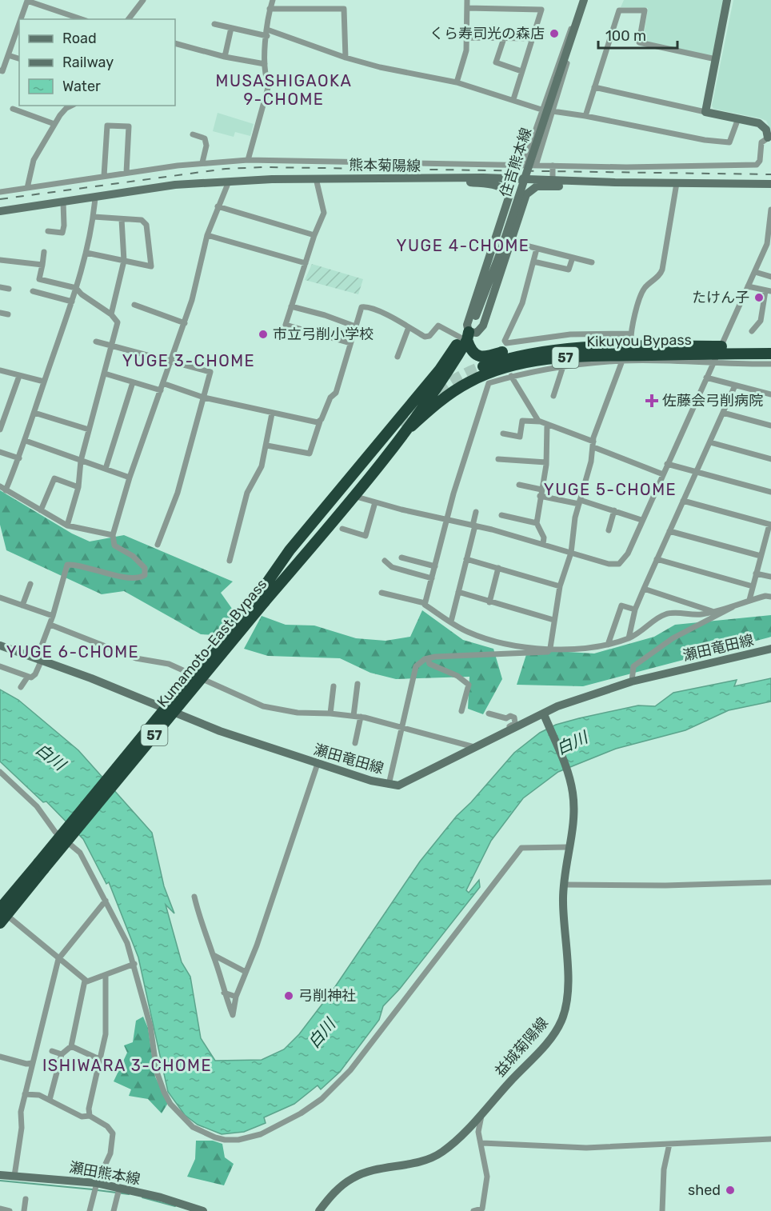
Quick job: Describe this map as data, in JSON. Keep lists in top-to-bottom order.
{
  "streets": {
    "highway": ["Kikuyou Bypass", "57", "Kumamoto-East Bypass"],
    "main road": [
      "住吉熊本線",
      "熊本菊陽線",
      "瀬田竜田線",
      "益城菊陽線",
      "瀬田熊本線"
    ]
  },
  "crossings": [
    ["Kikuyou Bypass", "Kumamoto-East Bypass"],
    ["瀬田竜田線", "益城菊陽線"]
  ],
  "districts": [
    "MUSASHIGAOKA 9-CHOME",
    "YUGE 4-CHOME",
    "YUGE 3-CHOME",
    "YUGE 5-CHOME",
    "YUGE 6-CHOME",
    "ISHIWARA 3-CHOME"
  ],
  "water": ["白川"],
  "places": {
    "other": [
      "くら寿司光の森店",
      "たけん子",
      "市立弓削小学校",
      "弓削神社",
      "shed"
    ],
    "health": ["佐藤会弓削病院"]
  },
  "legend": ["Road", "Railway", "Water"],
  "scale_bar": "100 m"
}
